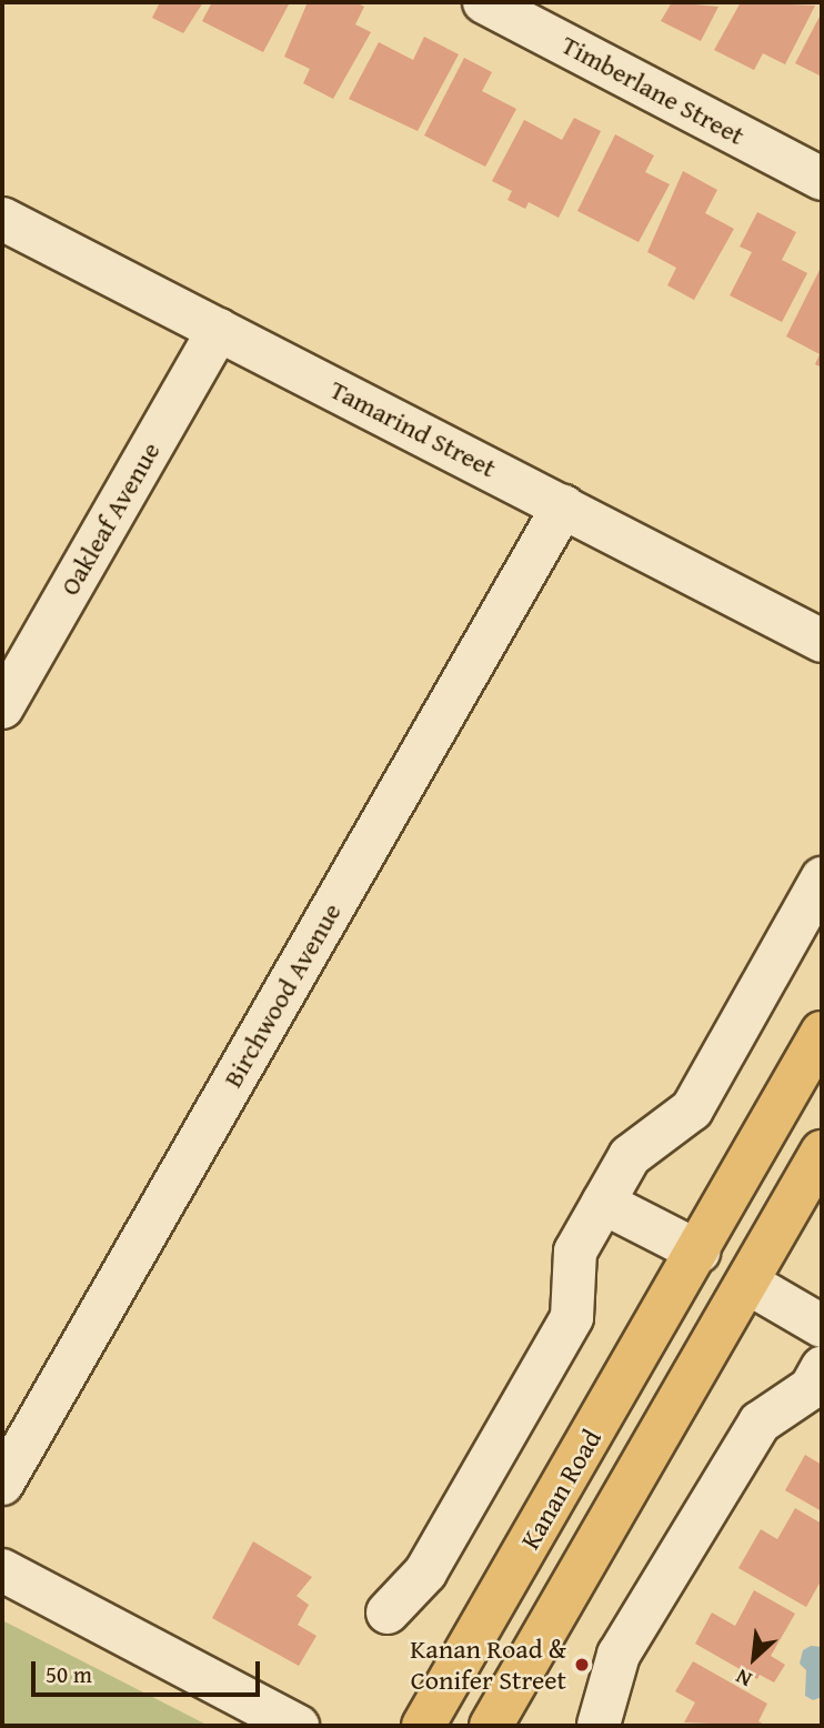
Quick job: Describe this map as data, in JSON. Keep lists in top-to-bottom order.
{
  "streets": {
    "main road": ["Kanan Road"],
    "street": [
      "Timberlane Street",
      "Tamarind Street",
      "Oakleaf Avenue",
      "Birchwood Avenue"
    ]
  },
  "crossings": [
    ["Tamarind Street", "Oakleaf Avenue"],
    ["Tamarind Street", "Birchwood Avenue"]
  ],
  "places": ["Kanan Road & Conifer Street"],
  "scale_bar": "50 m",
  "north": "bottom left"
}
